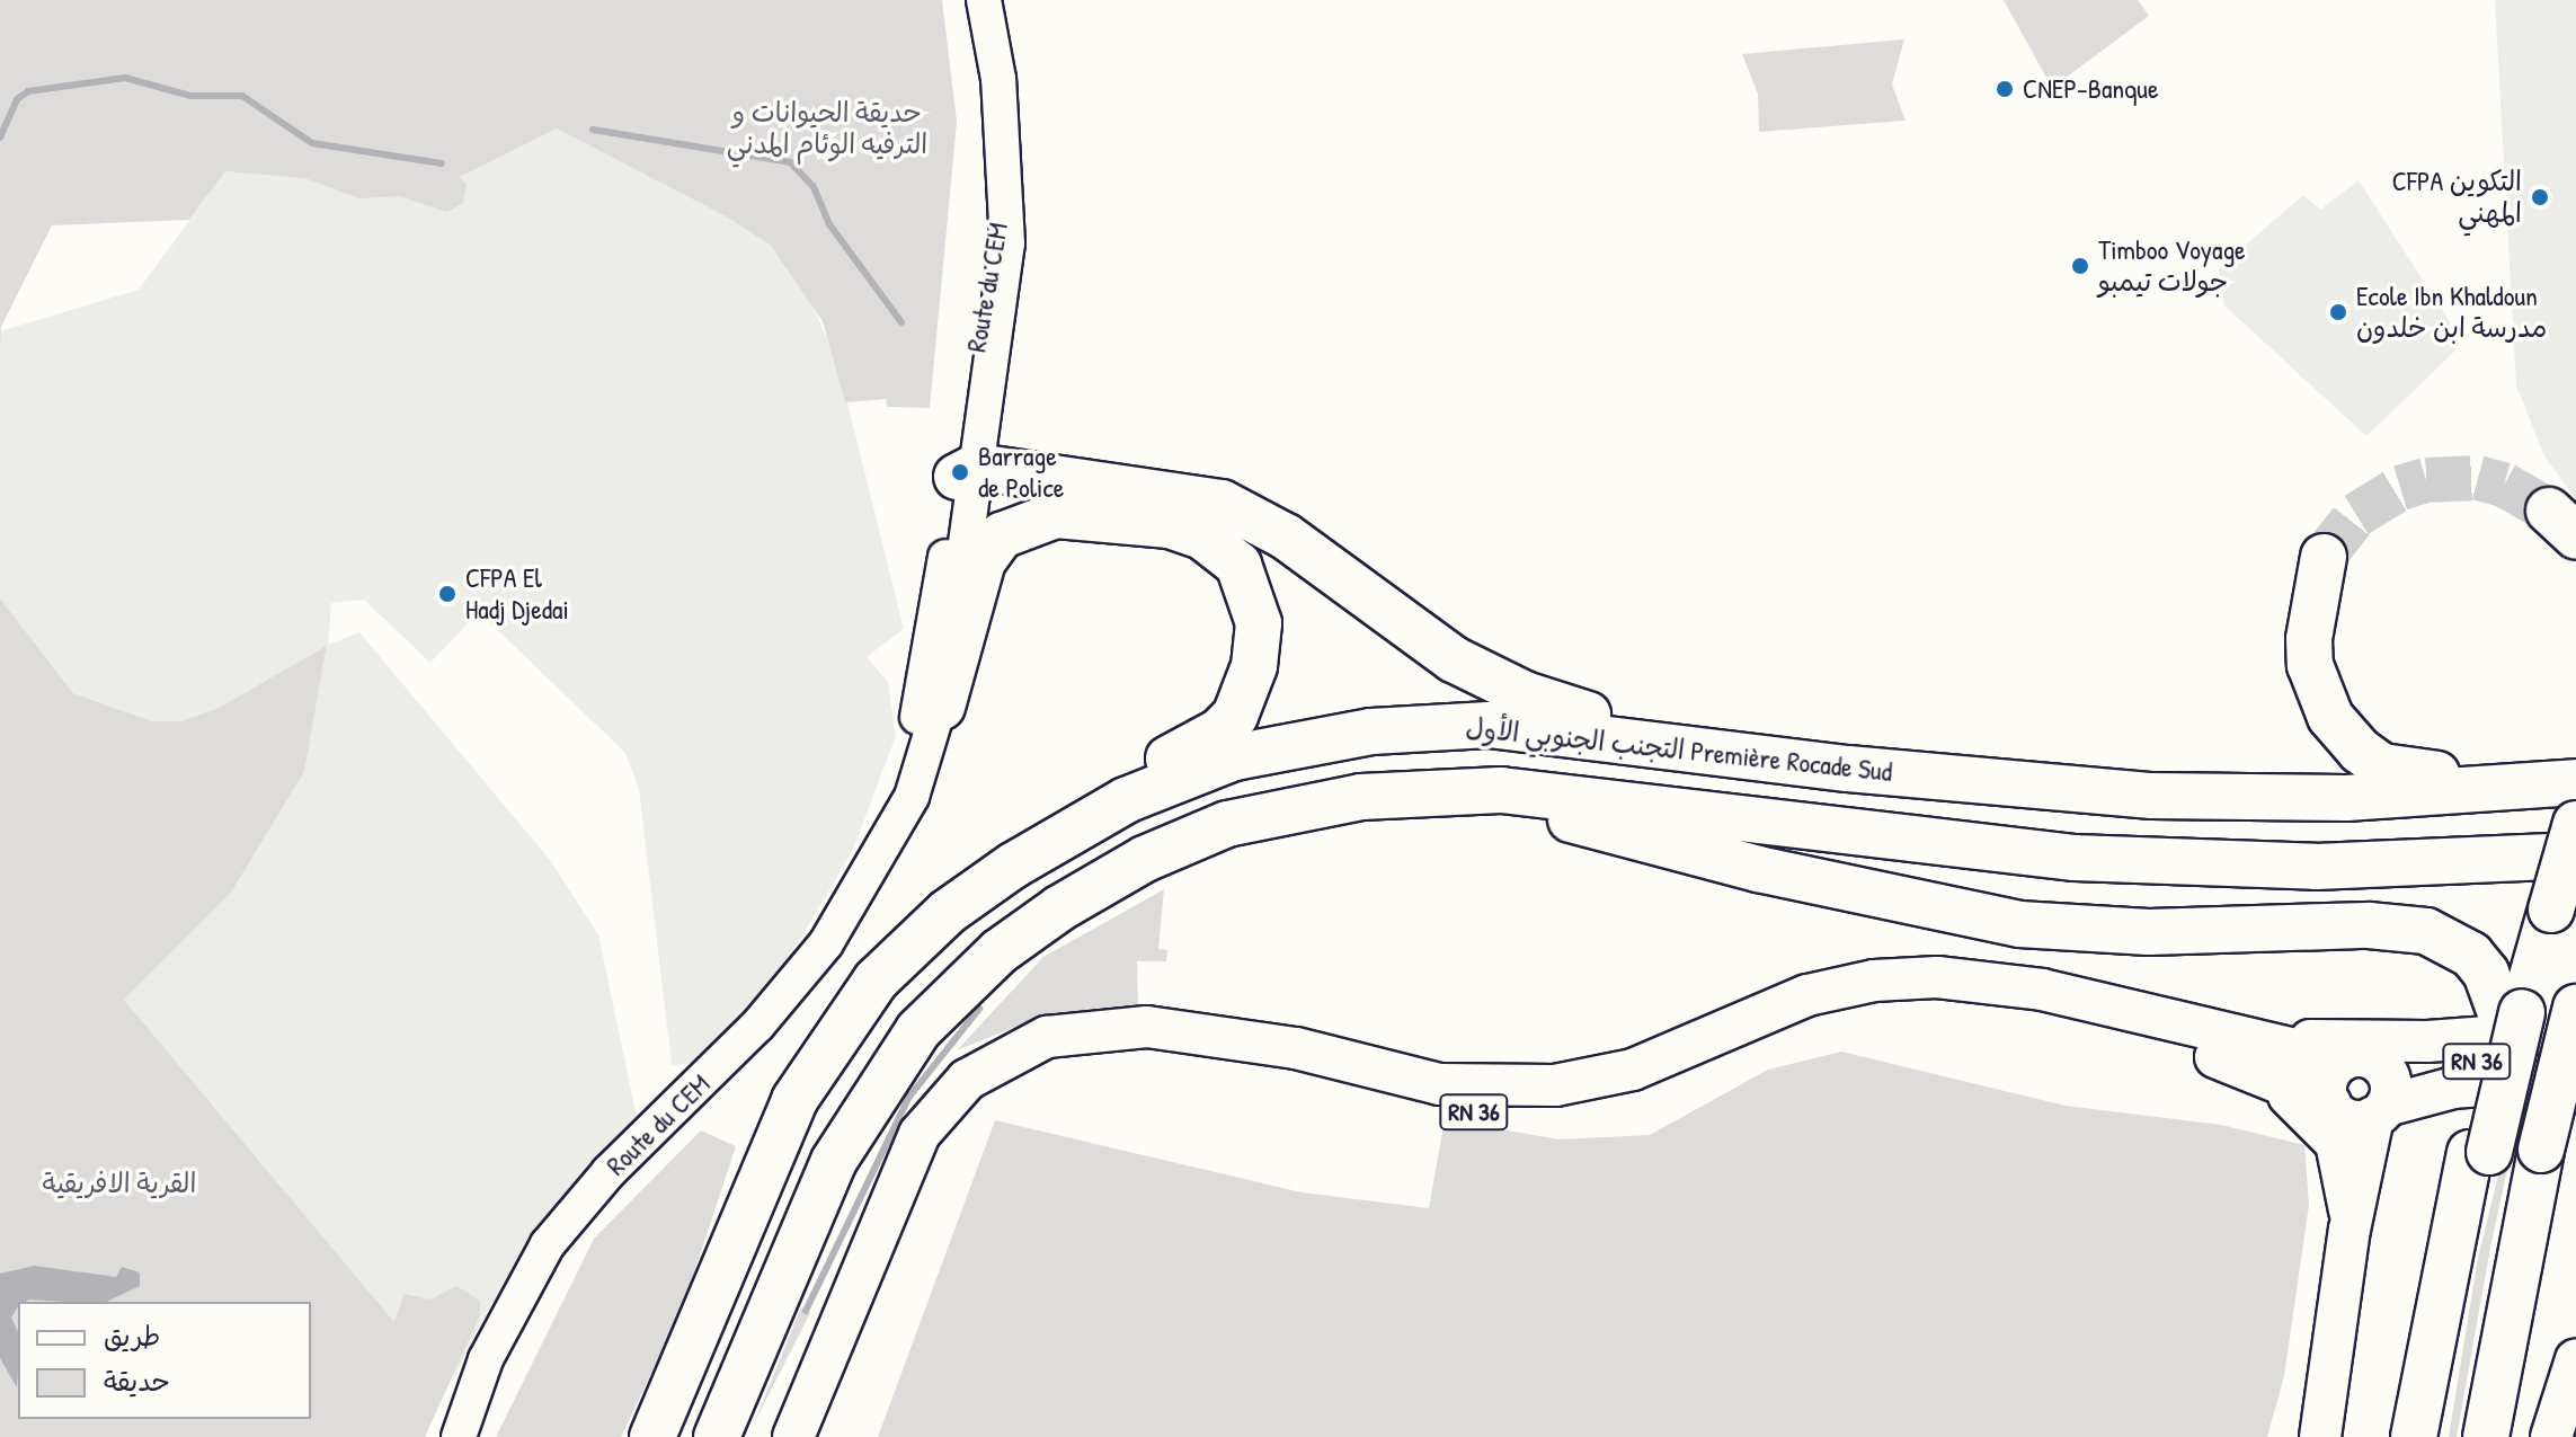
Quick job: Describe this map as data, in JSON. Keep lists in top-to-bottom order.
{
  "streets": {
    "highway": ["التجنب الجنوبي الأول Première Rocade Sud", "RN 36"],
    "main road": ["Route du CEM"]
  },
  "parks": ["حديقة الحيوانات و الترفيه الوئام المدني", "القرية الافريقية"],
  "places": [
    "CNEP-Banque",
    "CFPA التكوين المهني",
    "Timboo Voyage جولات تيمبو",
    "Ecole Ibn Khaldoun مدرسة ابن خلدون",
    "Barrage de Police",
    "CFPA El Hadj Djedai"
  ],
  "legend": ["طريق", "حديقة"]
}
